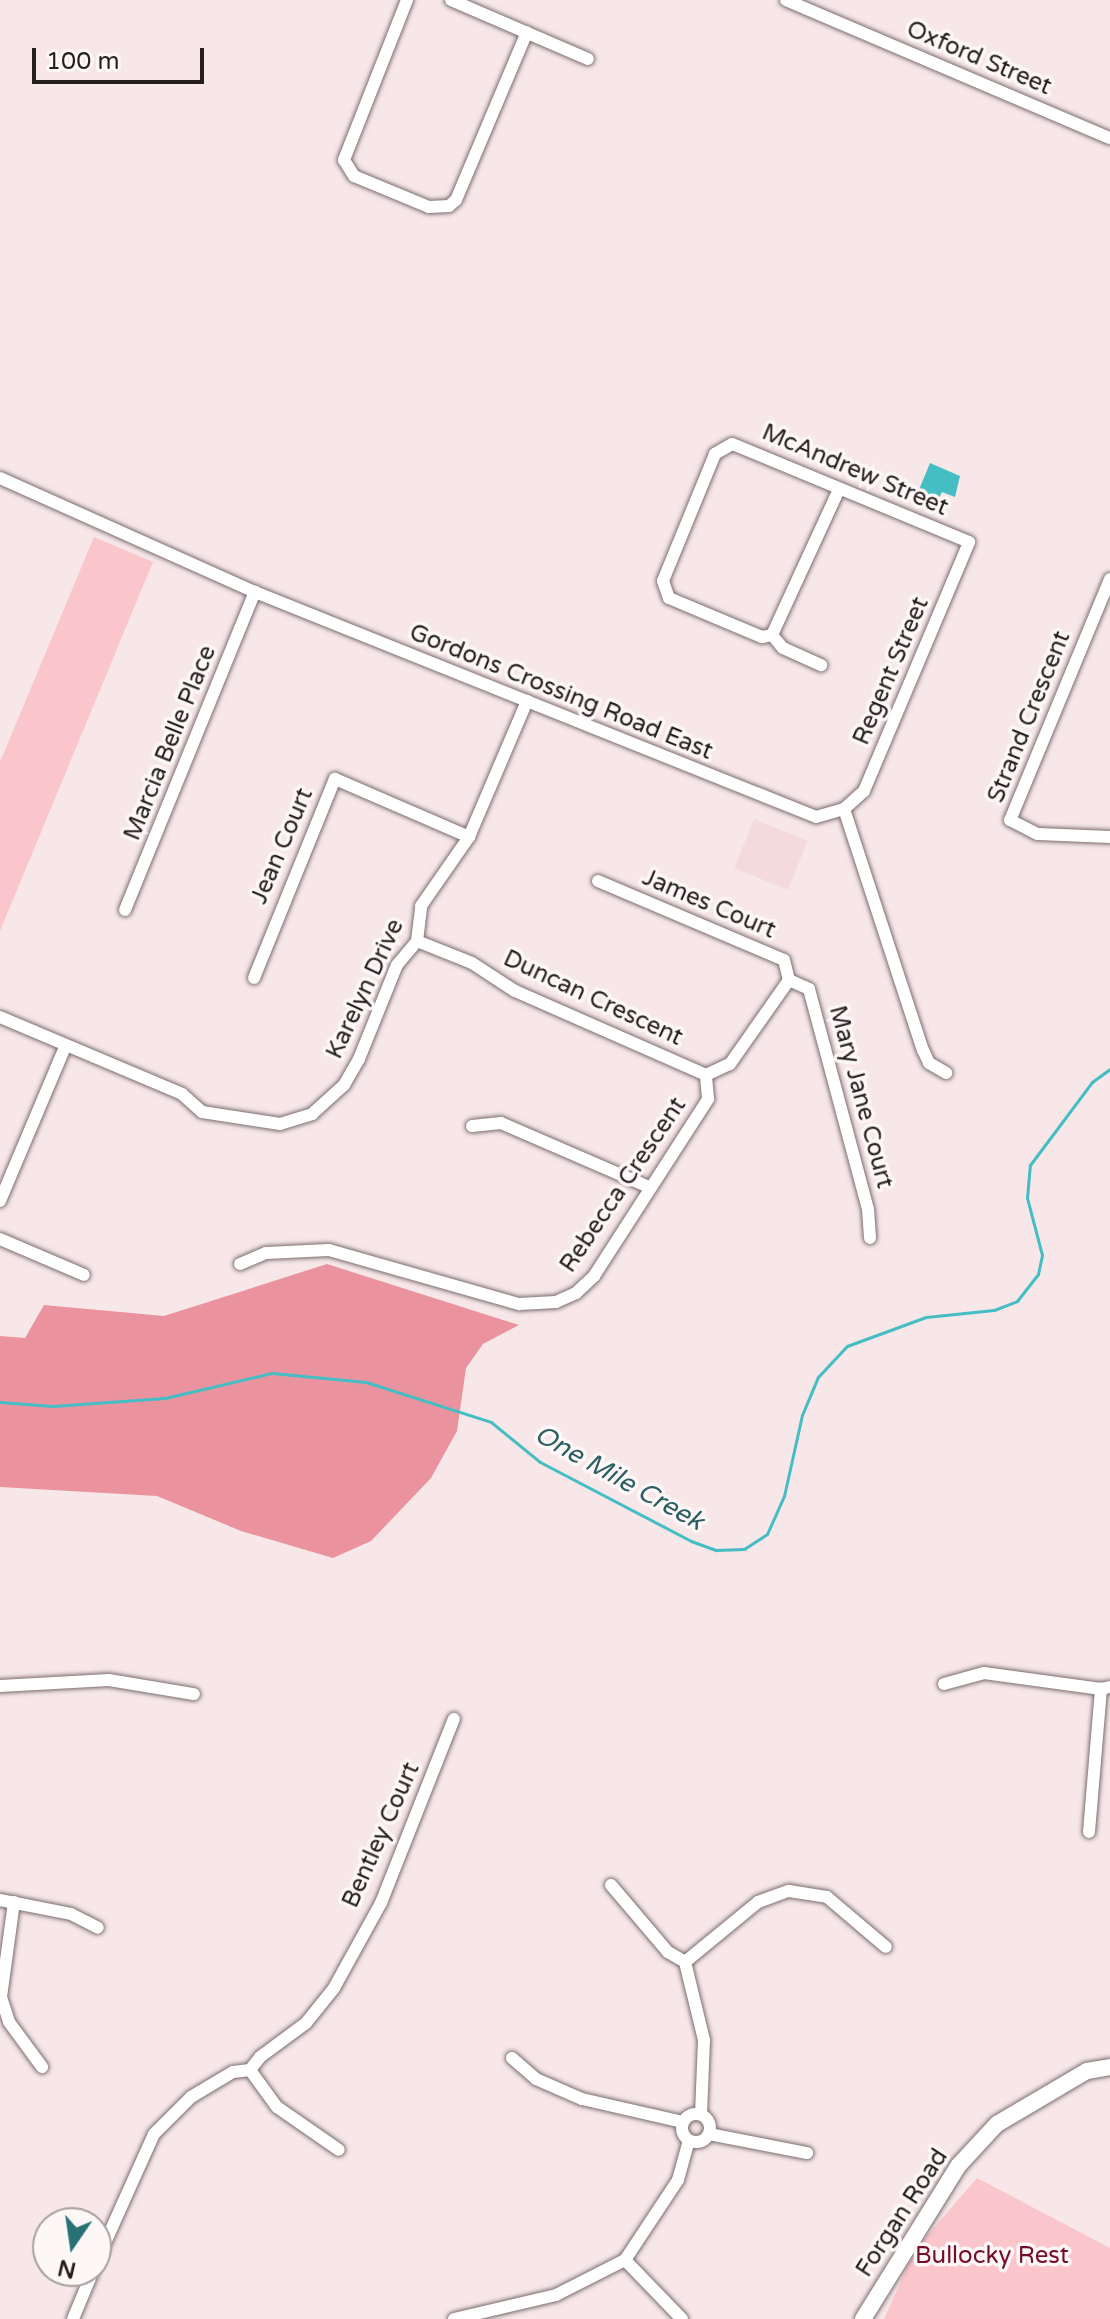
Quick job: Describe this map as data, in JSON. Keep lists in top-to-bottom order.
{
  "streets": {
    "street": [
      "Oxford Street",
      "McAndrew Street",
      "Regent Street",
      "Gordons Crossing Road East",
      "Strand Crescent",
      "Marcia Belle Place",
      "Jean Court",
      "James Court",
      "Karelyn Drive",
      "Duncan Crescent",
      "Mary Jane Court",
      "Rebecca Crescent",
      "Bentley Court",
      "Forgan Road"
    ]
  },
  "crossings": [
    ["McAndrew Street", "Regent Street"],
    ["Regent Street", "Gordons Crossing Road East"],
    ["Gordons Crossing Road East", "Marcia Belle Place"],
    ["Gordons Crossing Road East", "Karelyn Drive"],
    ["Jean Court", "Karelyn Drive"],
    ["James Court", "Mary Jane Court"],
    ["James Court", "Rebecca Crescent"],
    ["Karelyn Drive", "Duncan Crescent"],
    ["Duncan Crescent", "Rebecca Crescent"],
    ["Mary Jane Court", "Rebecca Crescent"]
  ],
  "water": ["One Mile Creek"],
  "parks": ["Bullocky Rest"],
  "scale_bar": "100 m",
  "north": "bottom"
}
